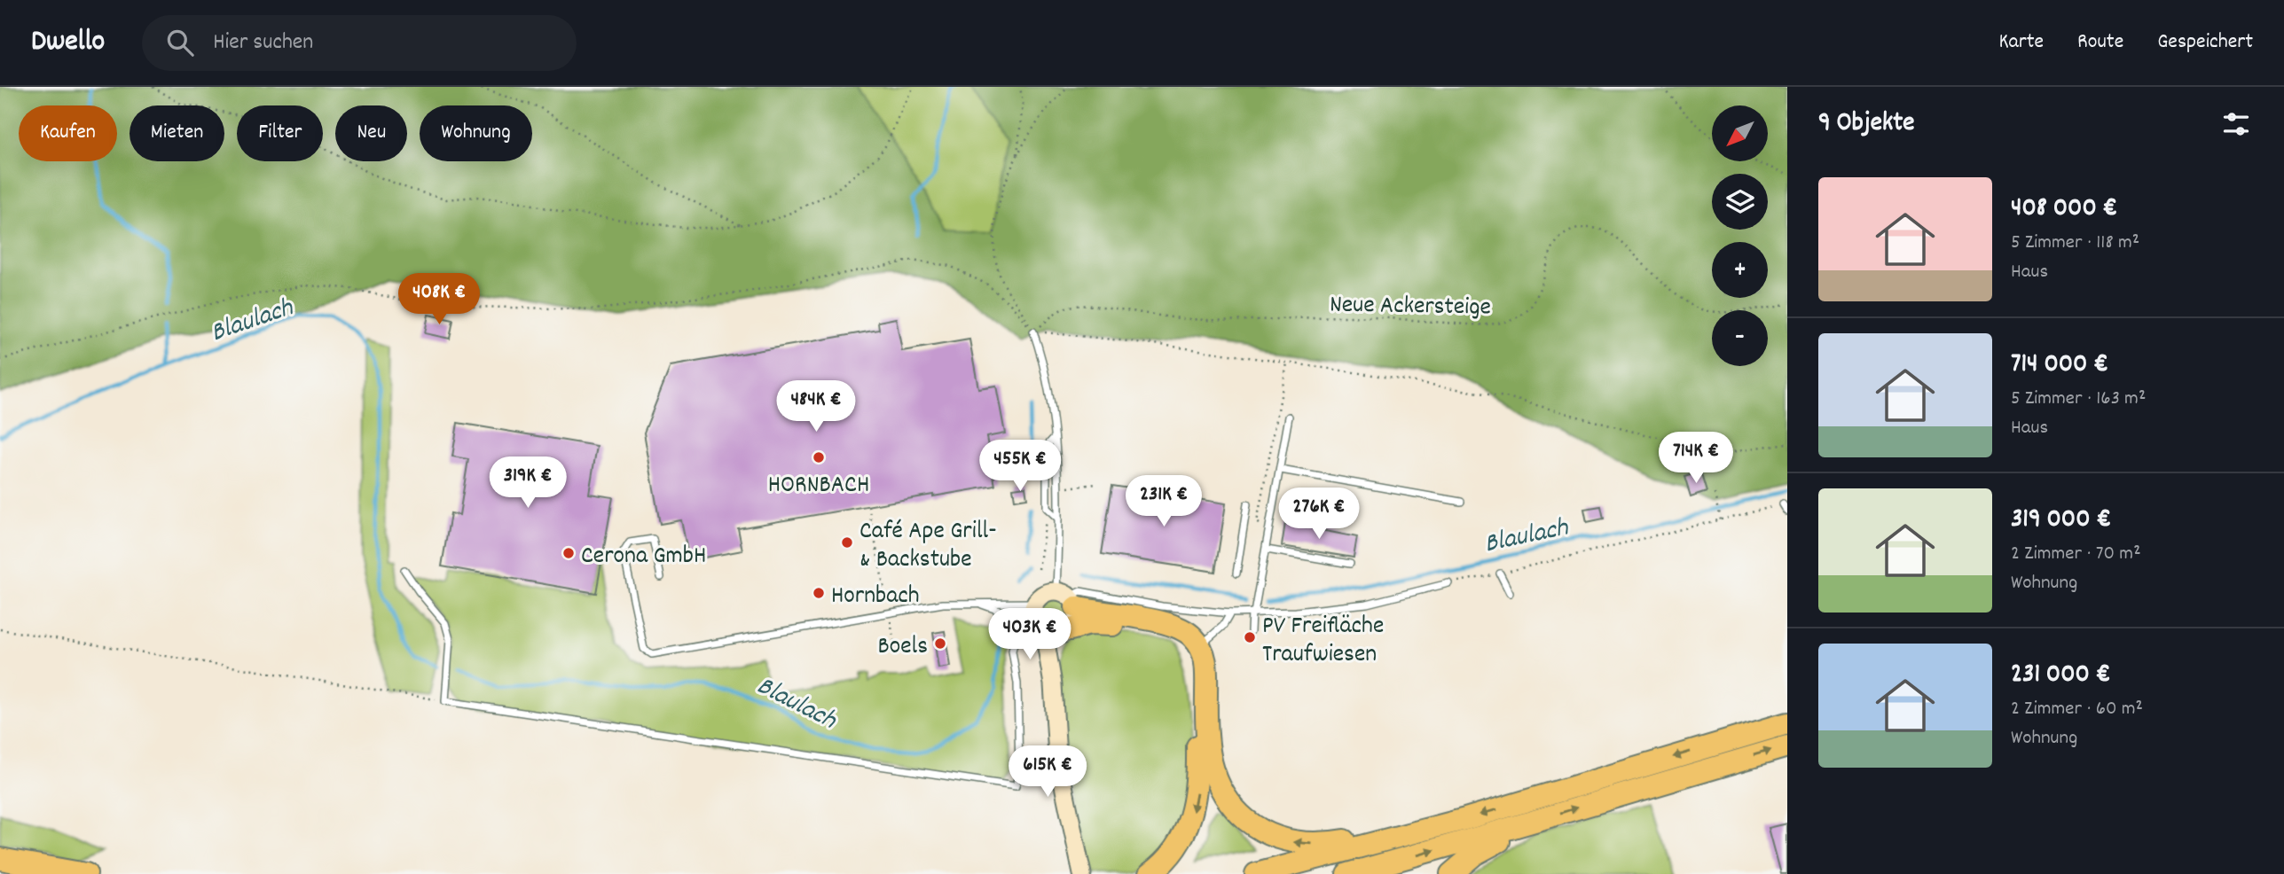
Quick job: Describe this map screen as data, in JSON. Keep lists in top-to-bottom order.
{
  "streets": {
    "path": ["Neue Ackersteige"]
  },
  "water": ["Blaulach"],
  "places": [
    "HORNBACH",
    "Café Ape Grill- & Backstube",
    "Cerona GmbH",
    "Hornbach",
    "PV Freifläche Traufwiesen",
    "Boels"
  ],
  "north": "bottom left",
  "page": {
    "header": "Dwello",
    "search": "Hier suchen",
    "nav": ["Karte", "Route", "Gespeichert"],
    "heading": "9 Objekte",
    "map_buttons": ["+", "−"],
    "chip": [
      "Kaufen",
      "Mieten",
      "Filter",
      "Neu",
      "Wohnung"
    ],
    "list": [
      {
        "name": "408 000 €",
        "note": "5 Zimmer · 118 m² · Haus"
      },
      {
        "name": "714 000 €",
        "note": "5 Zimmer · 163 m² · Haus"
      },
      {
        "name": "319 000 €",
        "note": "2 Zimmer · 70 m² · Wohnung"
      },
      {
        "name": "231 000 €",
        "note": "2 Zimmer · 60 m² · Wohnung"
      }
    ],
    "price": [
      "408K €",
      "484K €",
      "714K €",
      "455K €",
      "319K €",
      "231K €",
      "276K €",
      "403K €",
      "615K €"
    ]
  }
}
